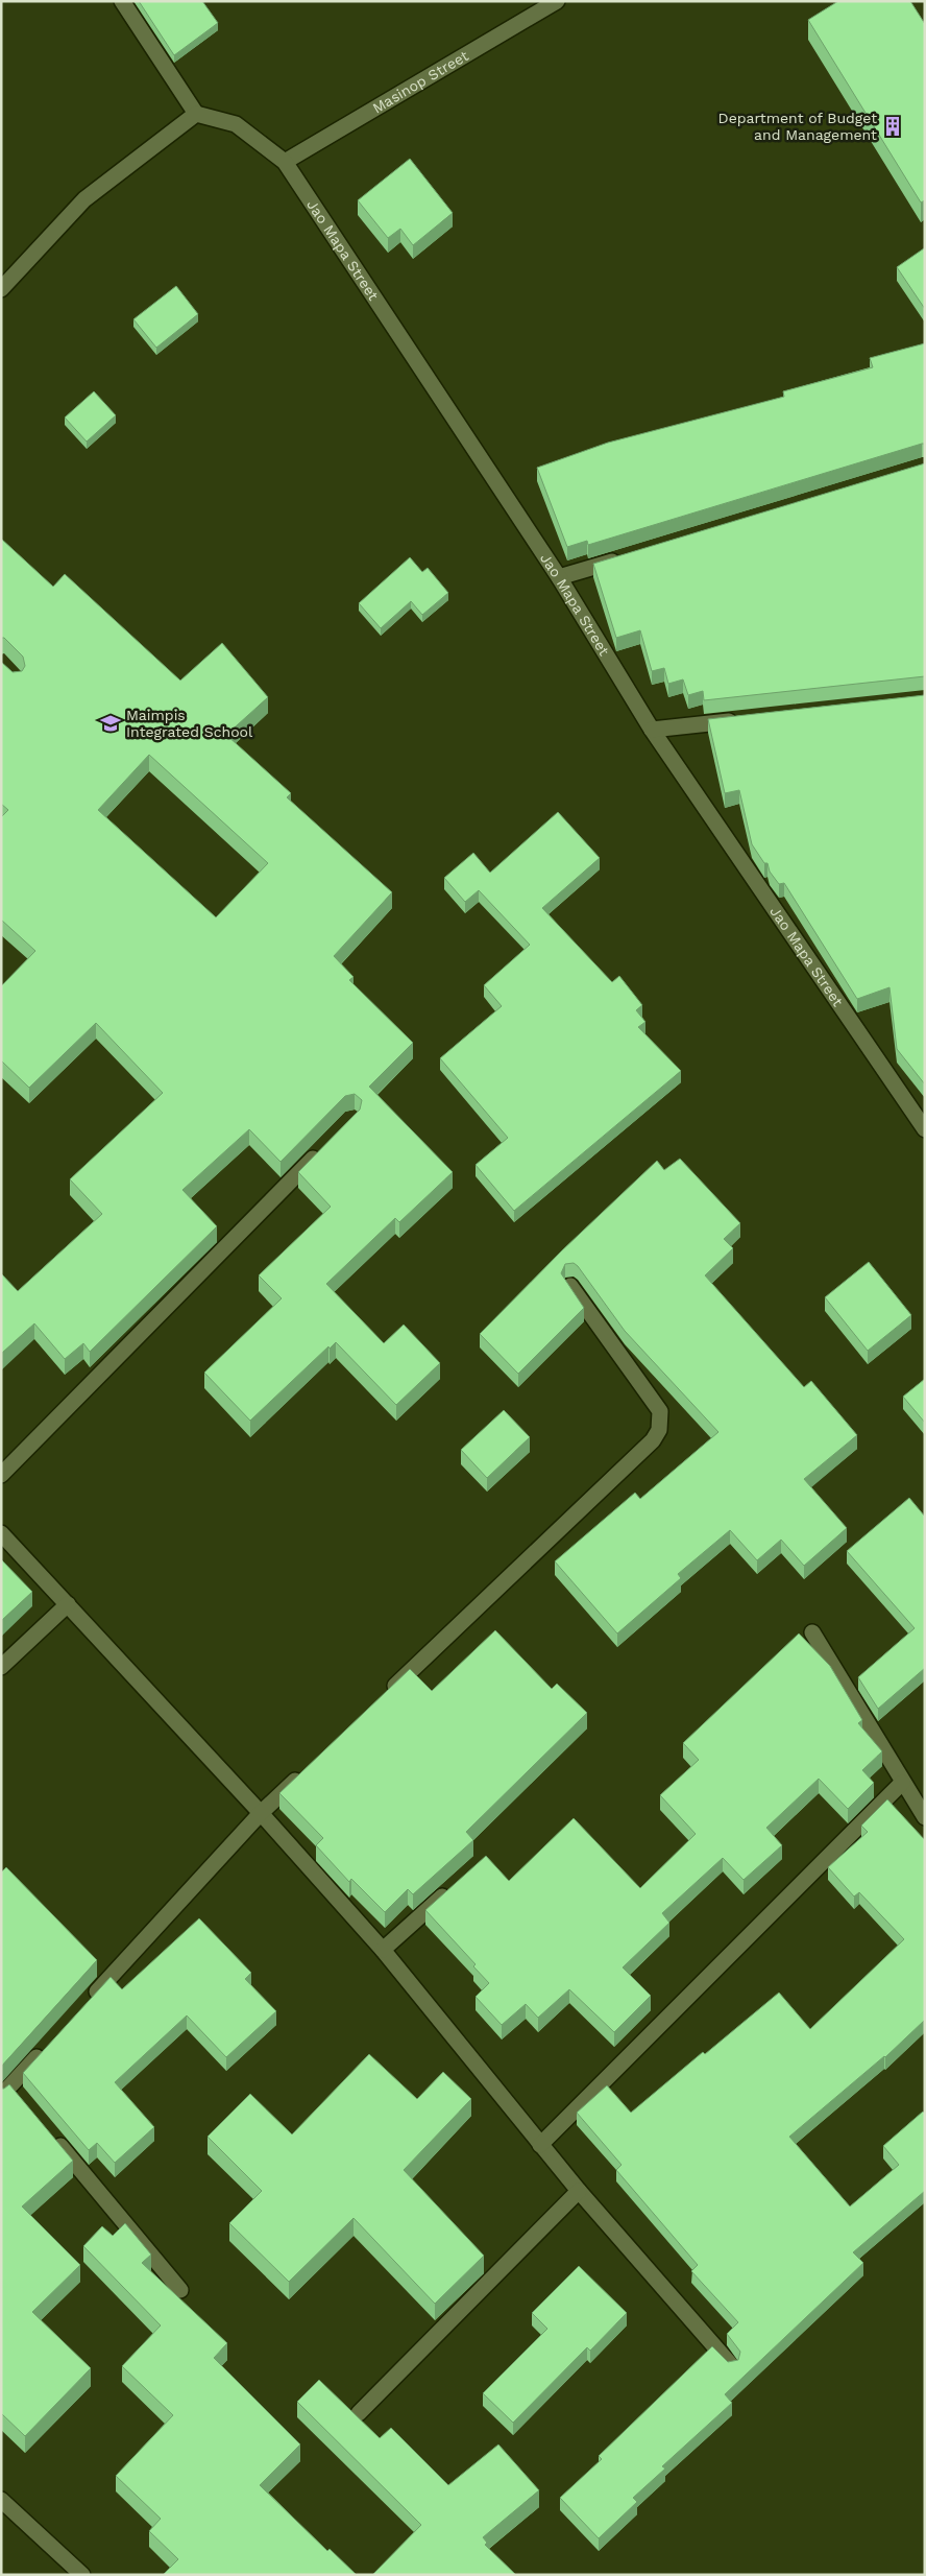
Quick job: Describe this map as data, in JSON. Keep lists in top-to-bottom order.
{
  "streets": {
    "street": ["Masinop Street", "Jao Mapa Street"]
  },
  "crossings": [
    ["Masinop Street", "Jao Mapa Street"]
  ],
  "places": {
    "building": ["Department of Budget and Management"],
    "school or university": ["Maimpis Integrated School"]
  }
}
